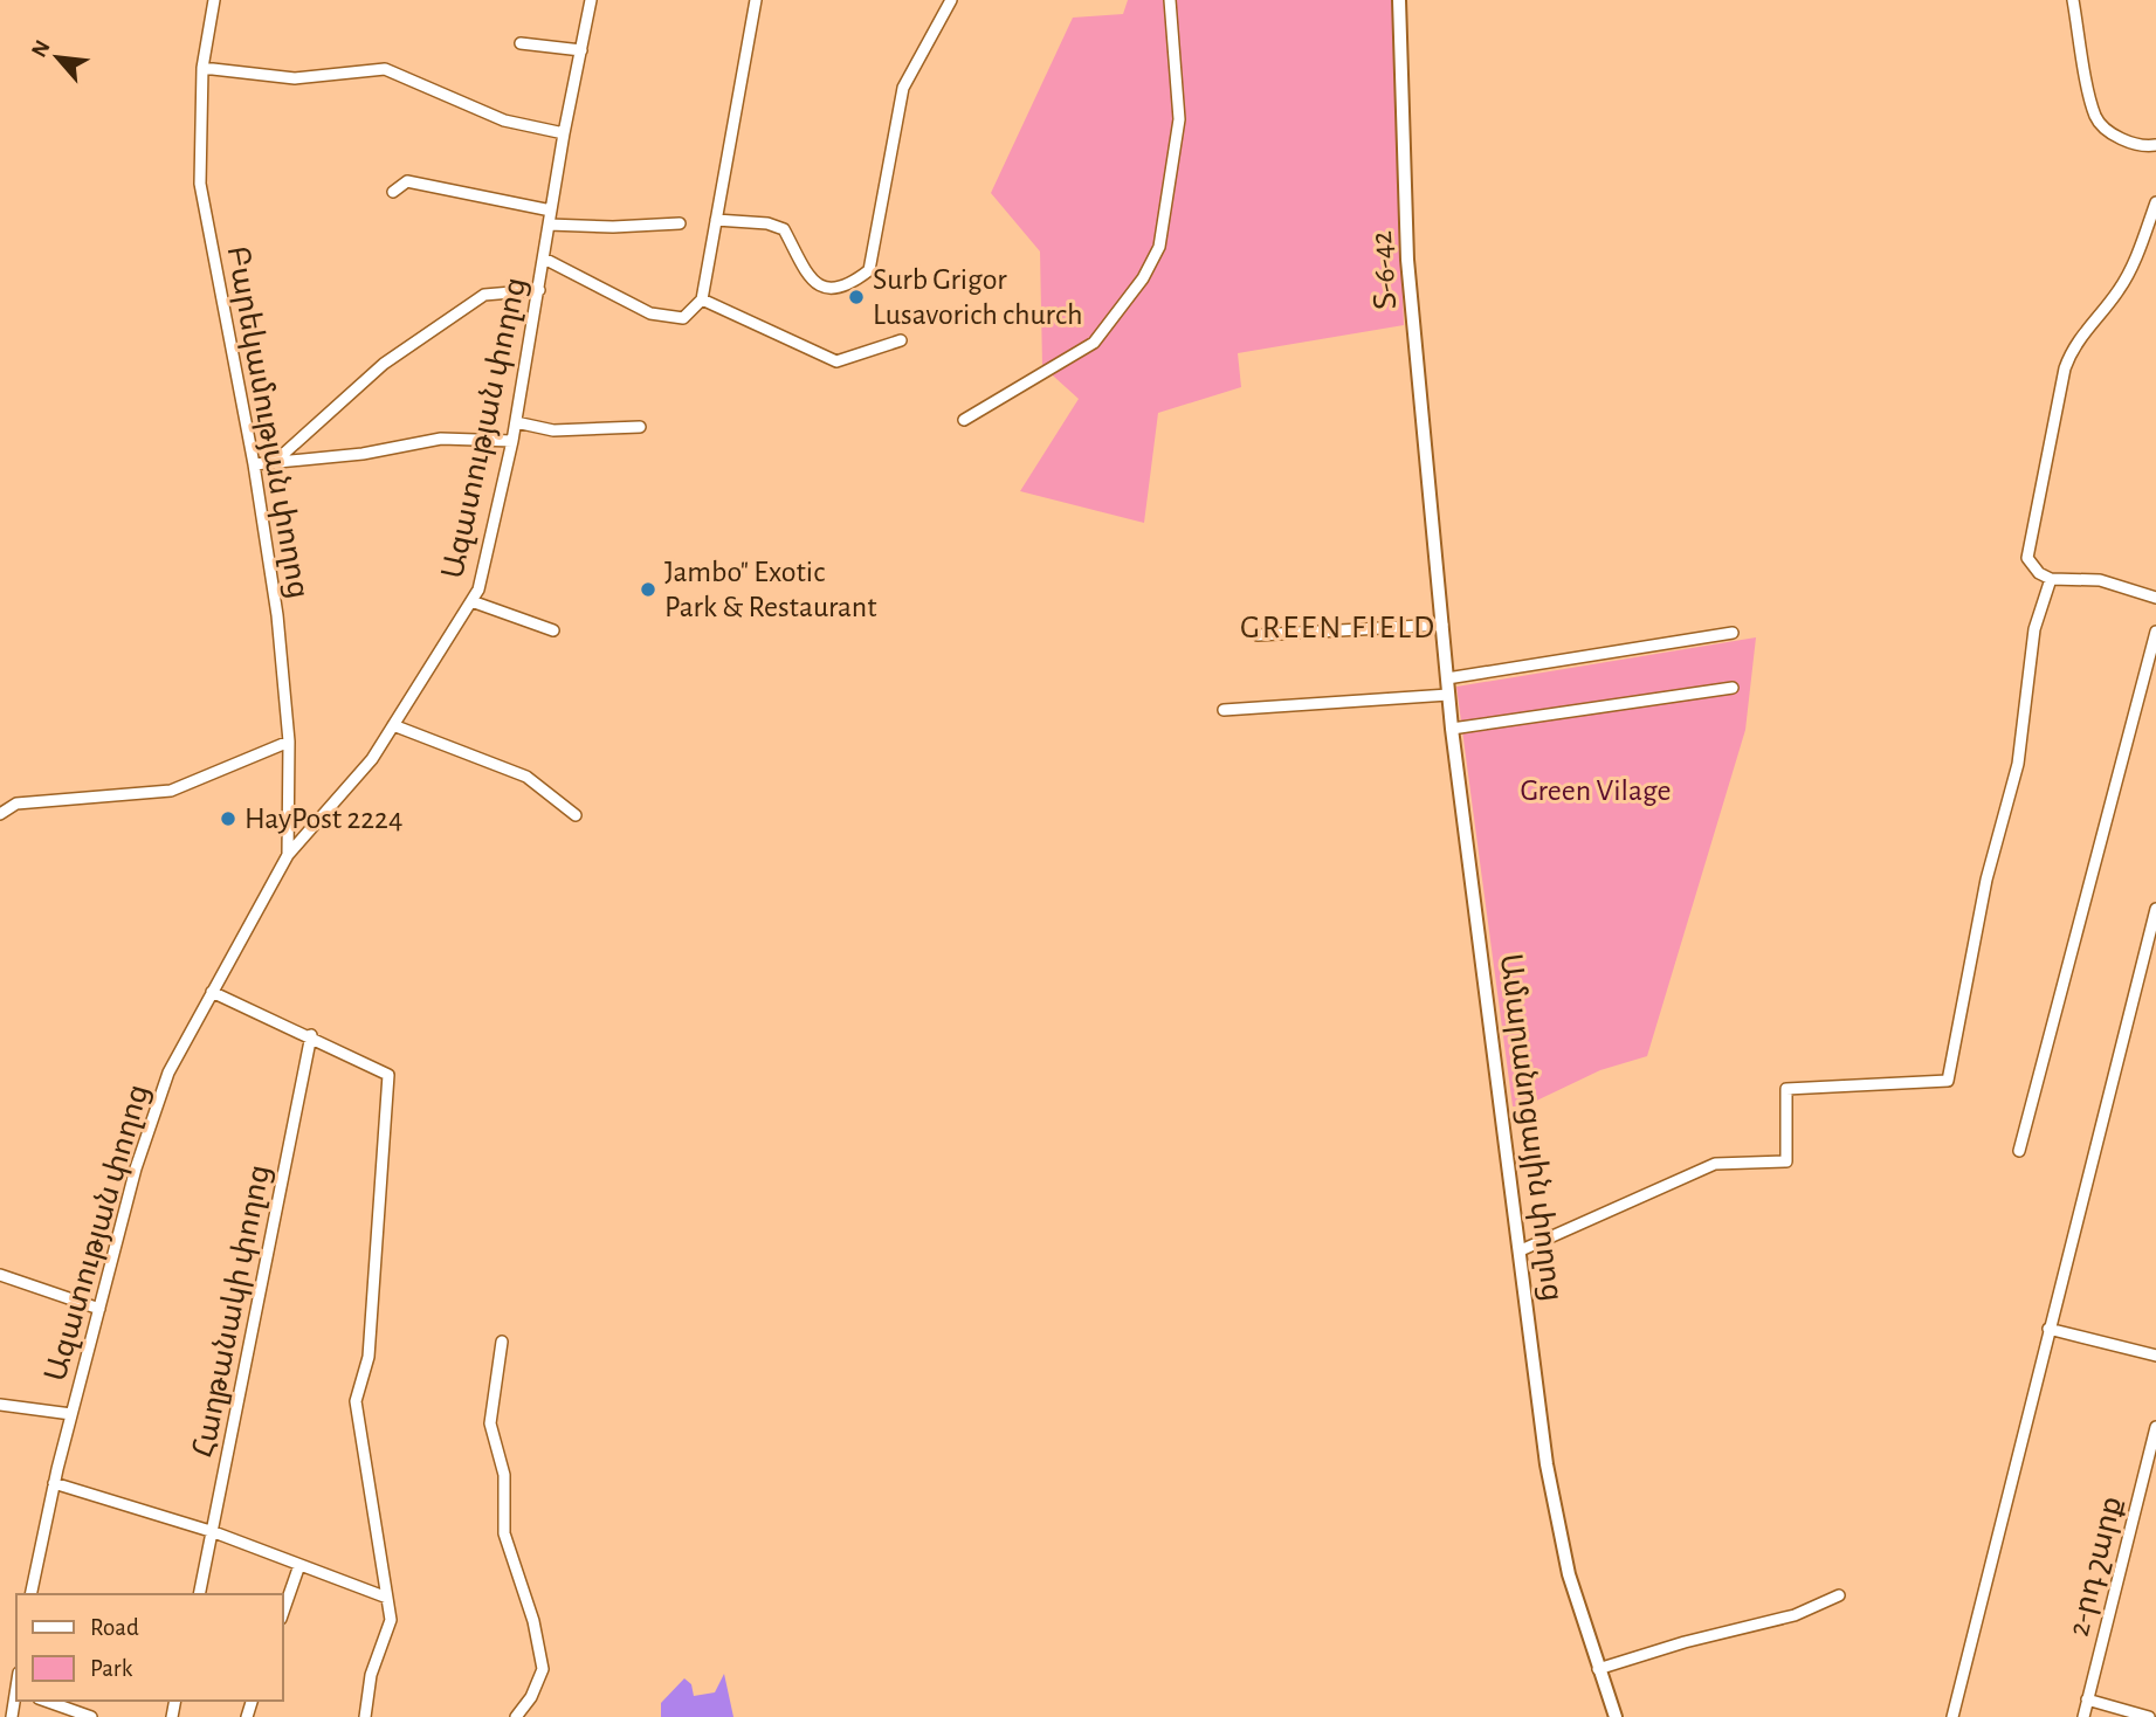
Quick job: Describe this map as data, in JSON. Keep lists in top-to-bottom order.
{
  "streets": {
    "main road": ["Տ-6-42", "Ամարանոցային փողոց"],
    "street": [
      "Բարեկամության փողոց",
      "Ազատության փողոց",
      "Հաղթանակի փողոց",
      "2-րդ շարք"
    ]
  },
  "crossings": [
    ["Տ-6-42", "Ամարանոցային փողոց"],
    ["Բարեկամության փողոց", "Ազատության փողոց"]
  ],
  "districts": ["GREEN FIELD"],
  "parks": ["Green Vilage"],
  "places": ["Surb Grigor Lusavorich church", "Jambo\" Exotic Park & Restaurant", "HayPost 2224"],
  "legend": ["Road", "Park"],
  "north": "top left"
}
